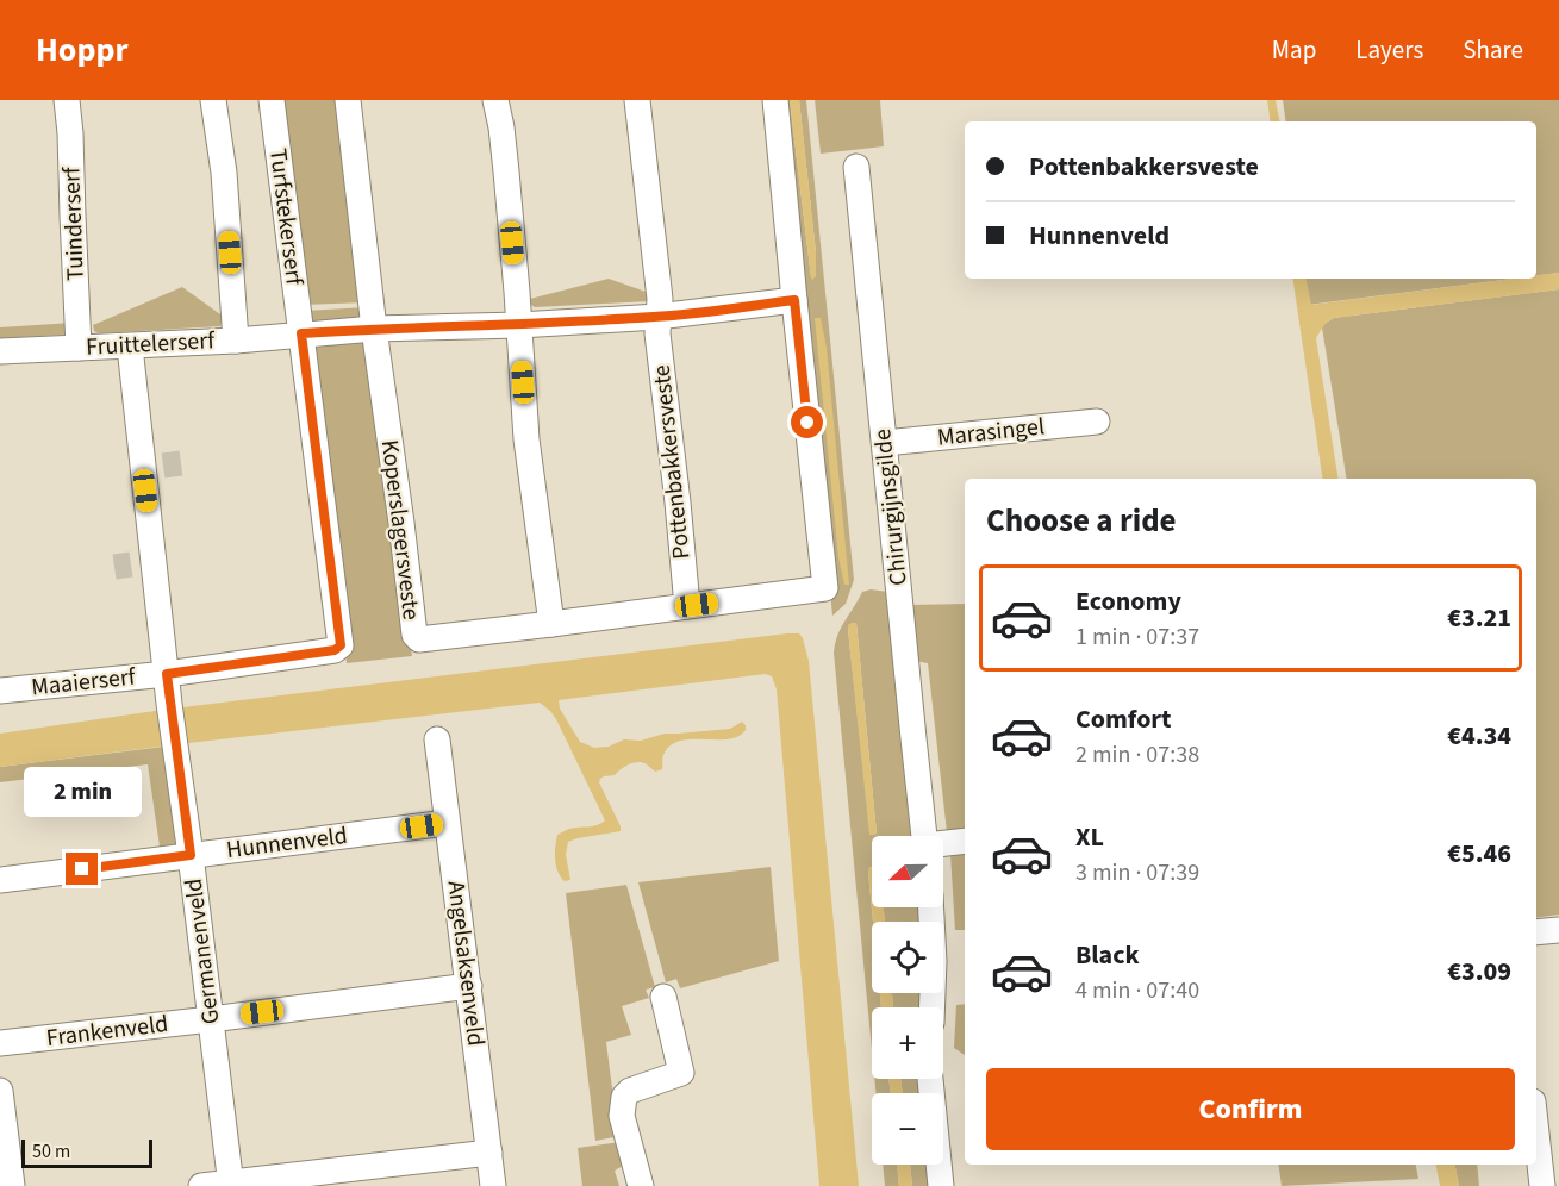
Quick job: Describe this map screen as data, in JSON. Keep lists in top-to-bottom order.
{
  "streets": {
    "street": [
      "Turfstekerserf",
      "Tuinderserf",
      "Fruittelerserf",
      "Marasingel",
      "Pottenbakkersveste",
      "Chirurgijnsgilde",
      "Koperslagersveste",
      "Maaierserf",
      "Hunnenveld",
      "Germanenveld",
      "Angelsaksenveld",
      "Frankenveld"
    ]
  },
  "crossings": [
    ["Turfstekerserf", "Fruittelerserf"],
    ["Turfstekerserf", "Maaierserf"],
    ["Turfstekerserf", "Germanenveld"],
    ["Tuinderserf", "Fruittelerserf"],
    ["Fruittelerserf", "Pottenbakkersveste"],
    ["Fruittelerserf", "Koperslagersveste"],
    ["Fruittelerserf", "Germanenveld"],
    ["Marasingel", "Chirurgijnsgilde"],
    ["Maaierserf", "Germanenveld"],
    ["Hunnenveld", "Germanenveld"],
    ["Hunnenveld", "Angelsaksenveld"],
    ["Germanenveld", "Frankenveld"],
    ["Angelsaksenveld", "Frankenveld"]
  ],
  "scale_bar": "50 m",
  "north": "left",
  "page": {
    "header": "Hoppr",
    "nav": ["Map", "Layers", "Share"],
    "banner": ["Pottenbakkersveste", "Hunnenveld"],
    "heading": "Choose a ride",
    "list": [
      {
        "name": "Economy",
        "note": "1 min · 07:37",
        "value": "€3.21"
      },
      {
        "name": "Comfort",
        "note": "2 min · 07:38",
        "value": "€4.34"
      },
      {
        "name": "XL",
        "note": "3 min · 07:39",
        "value": "€5.46"
      },
      {
        "name": "Black",
        "note": "4 min · 07:40",
        "value": "€3.09"
      }
    ],
    "bubble": "2 min",
    "map_buttons": ["+", "−"],
    "buttons": "Confirm",
    "scale": "50 m"
  }
}
